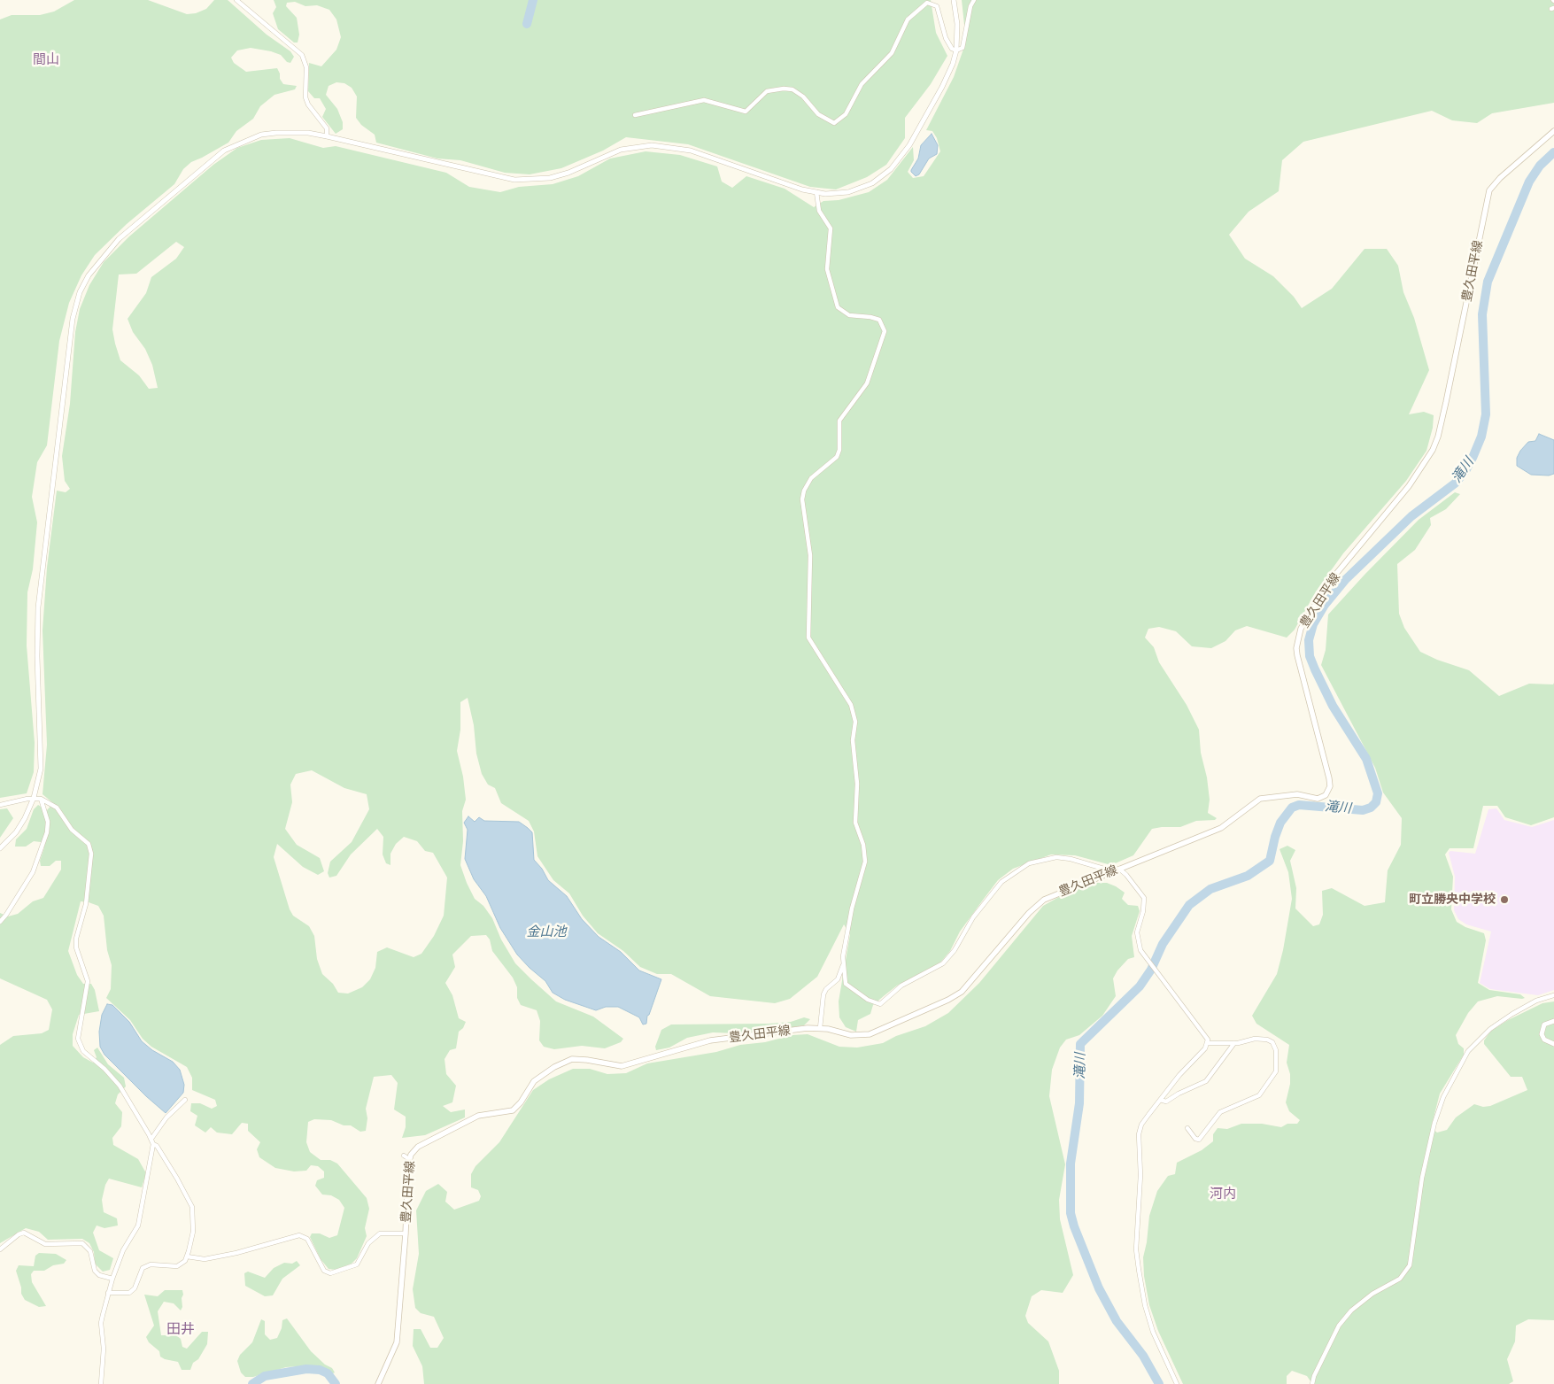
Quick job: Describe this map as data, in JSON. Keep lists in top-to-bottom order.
{
  "streets": {
    "main road": ["豊久田平線"]
  },
  "districts": ["間山", "河内", "田井"],
  "water": ["滝川", "金山池"],
  "places": ["町立勝央中学校"]
}
